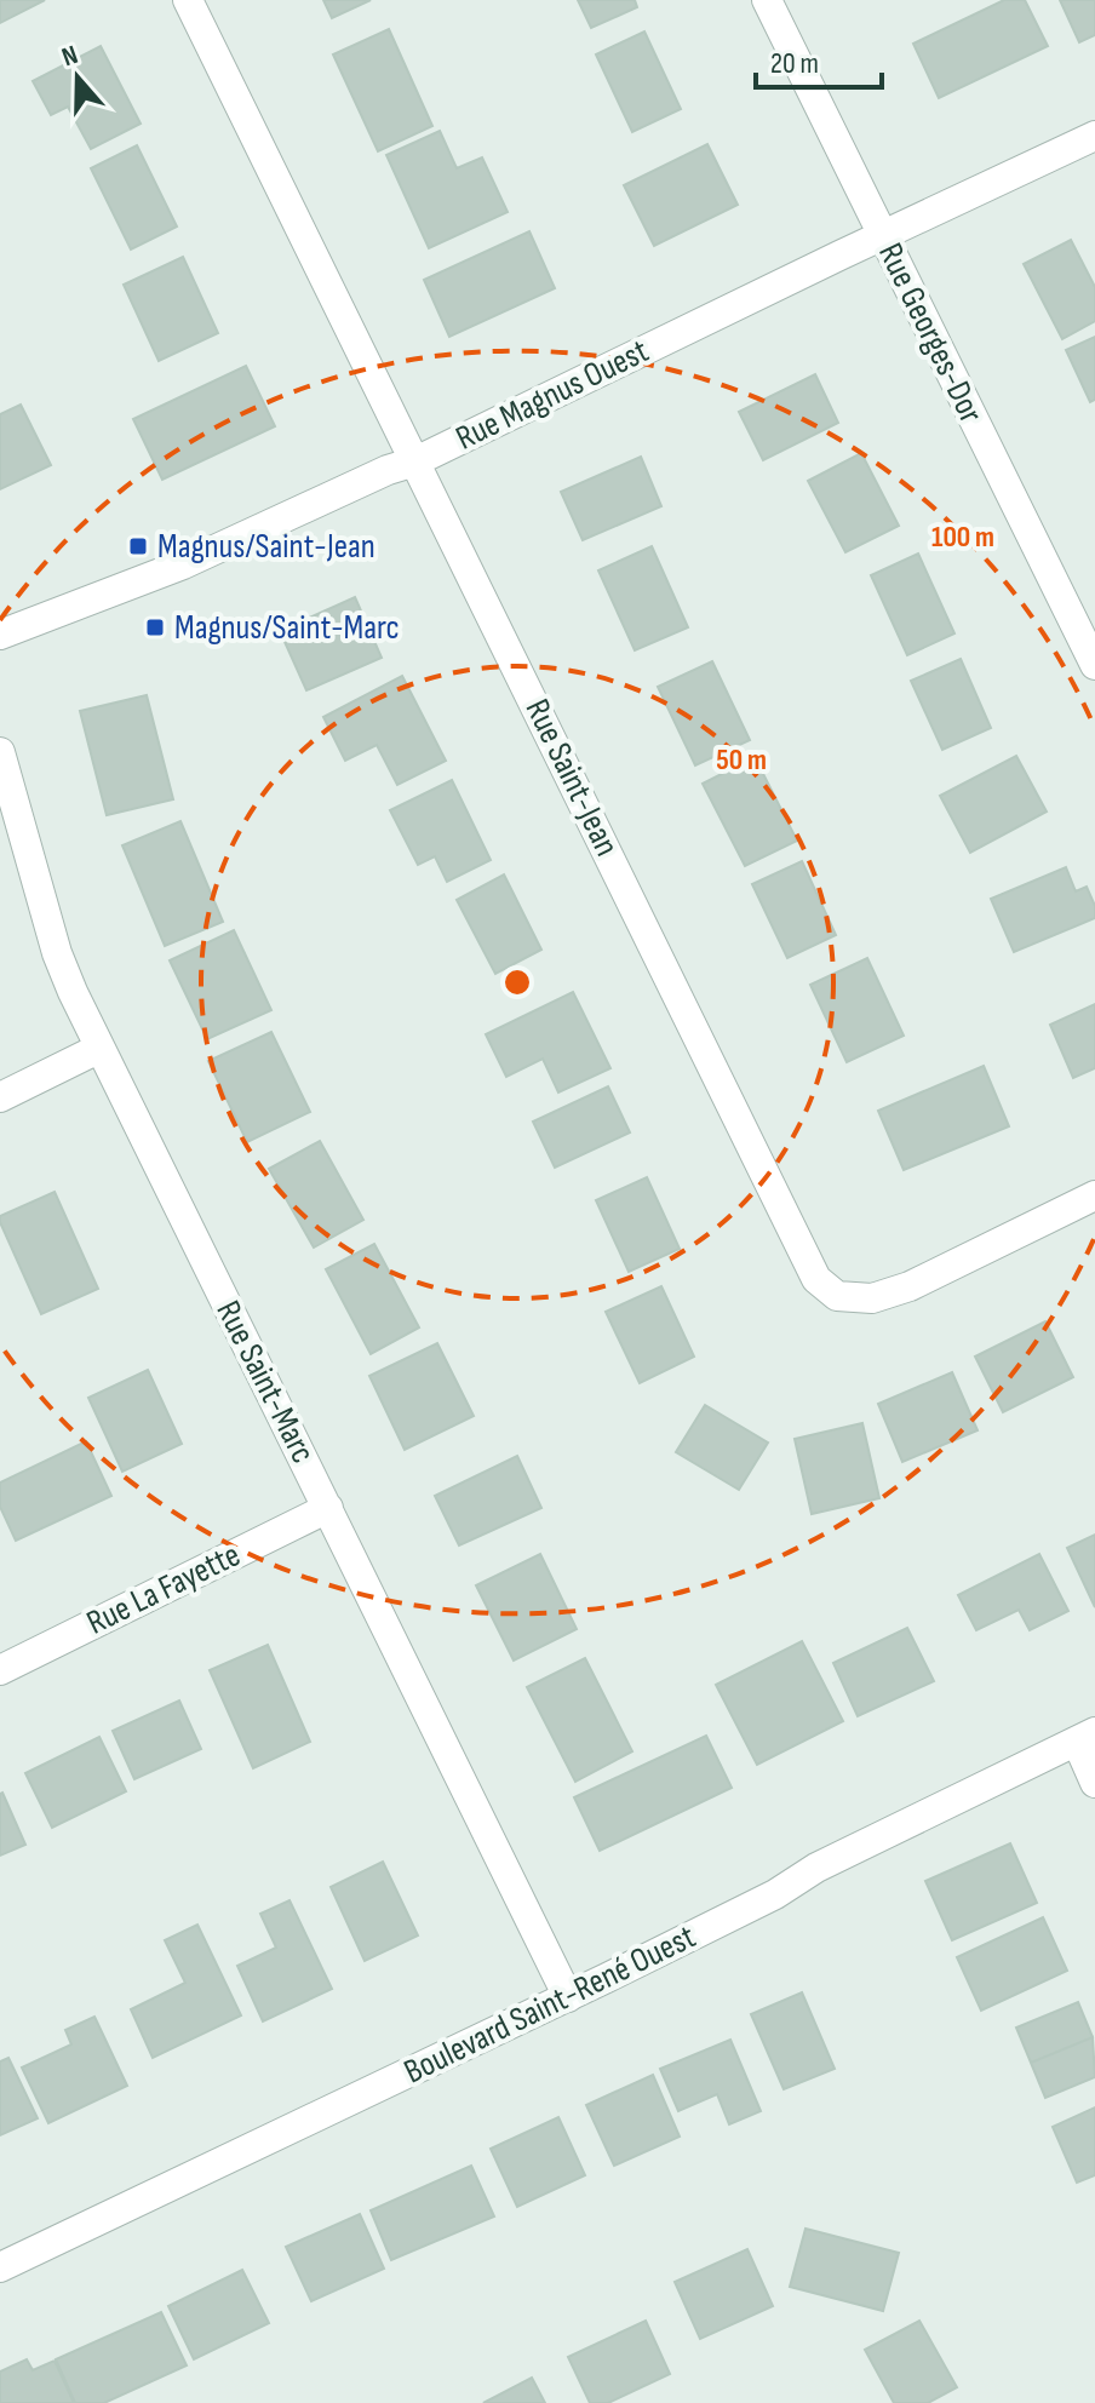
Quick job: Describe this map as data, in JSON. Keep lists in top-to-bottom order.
{
  "streets": {
    "street": [
      "Rue Georges-Dor",
      "Rue Magnus Ouest",
      "Rue Saint-Jean",
      "Rue Saint-Marc",
      "Rue La Fayette",
      "Boulevard Saint-René Ouest"
    ]
  },
  "crossings": [
    ["Rue Georges-Dor", "Rue Magnus Ouest"],
    ["Rue Magnus Ouest", "Rue Saint-Jean"],
    ["Rue Saint-Marc", "Rue La Fayette"],
    ["Rue Saint-Marc", "Boulevard Saint-René Ouest"]
  ],
  "places": {
    "transit": ["Magnus/Saint-Jean", "Magnus/Saint-Marc"]
  },
  "scale_bar": "20 m",
  "north": "top",
  "rings": ["100 m", "50 m"]
}
